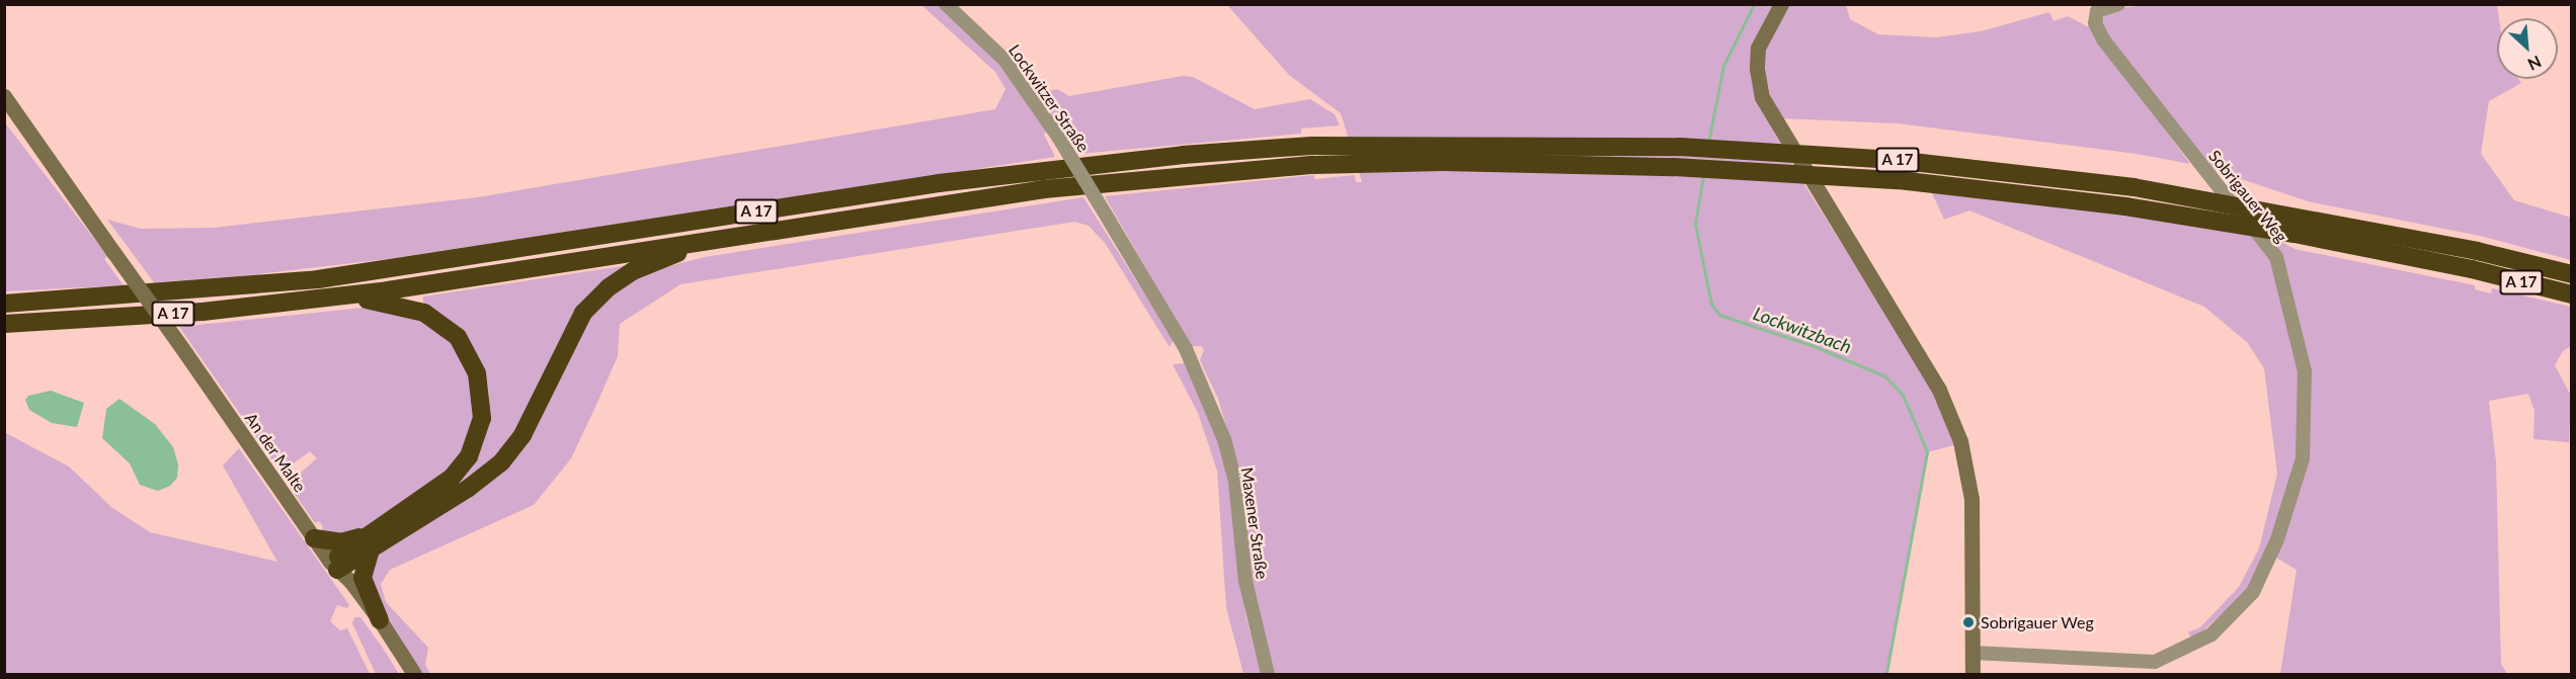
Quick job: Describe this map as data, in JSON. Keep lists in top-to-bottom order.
{
  "streets": {
    "highway": ["A 17"],
    "main road": ["An der Malte"],
    "street": ["Lockwitzer Straße", "Sobrigauer Weg", "Maxener Straße"]
  },
  "crossings": [
    ["Lockwitzer Straße", "Maxener Straße"]
  ],
  "water": ["Lockwitzbach"],
  "places": ["Sobrigauer Weg"],
  "north": "bottom right"
}
